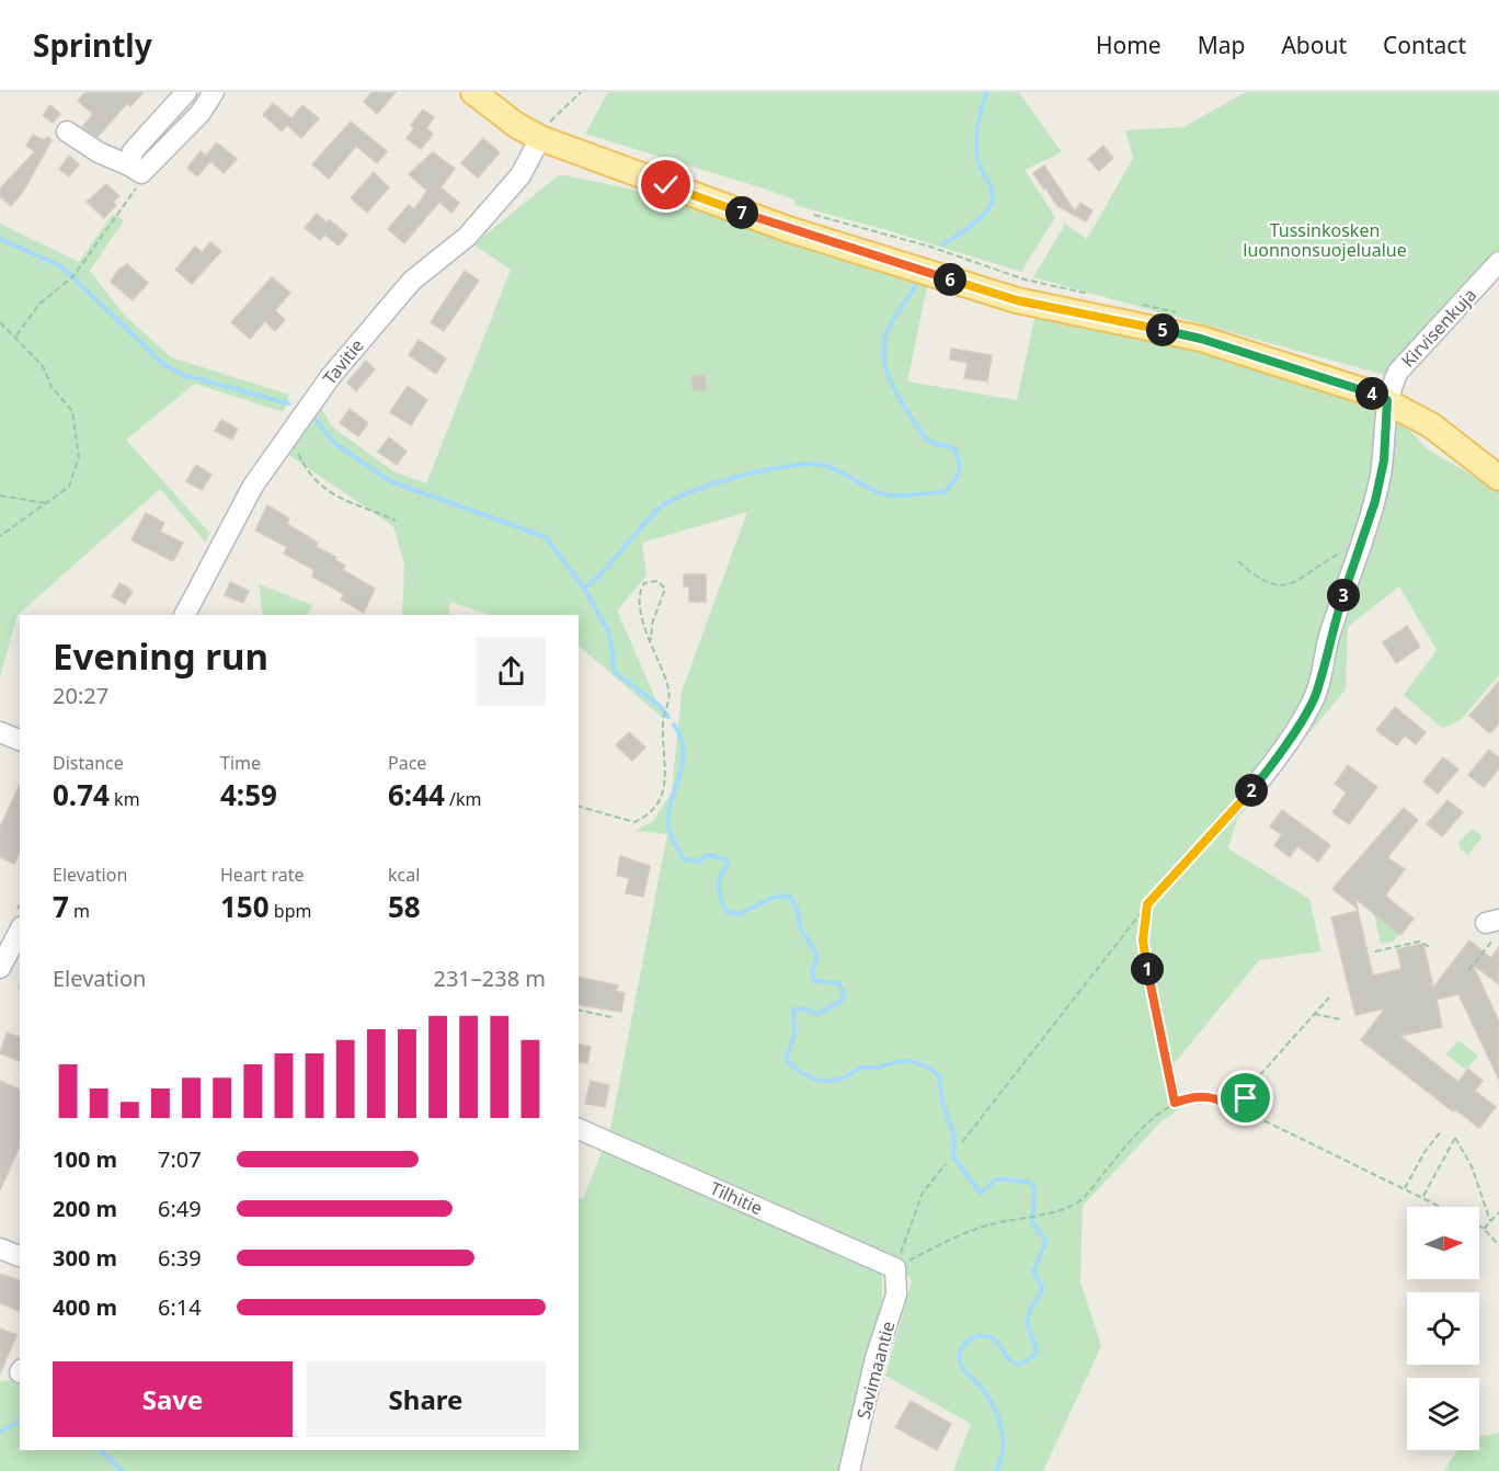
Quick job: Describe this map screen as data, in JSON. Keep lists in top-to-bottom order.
{
  "streets": {
    "street": [
      "Kirvisenkuja",
      "Tavitie",
      "Tilhitie",
      "Savimaantie"
    ]
  },
  "crossings": [
    ["Tilhitie", "Savimaantie"]
  ],
  "parks": ["Tussinkosken luonnonsuojelualue"],
  "north": "right",
  "page": {
    "header": "Sprintly",
    "nav": [
      "Home",
      "Map",
      "About",
      "Contact"
    ],
    "pins": [
      "7",
      "6",
      "5",
      "4",
      "3",
      "2",
      "1"
    ],
    "heading": ["Evening run", "20:27"],
    "stats": [
      ["Distance", "0.74 km"],
      ["Time", "4:59"],
      ["Pace", "6:44 /km"],
      ["Elevation", "7 m"],
      ["Heart rate", "150 bpm"],
      ["kcal", "58"]
    ],
    "chart": ["Elevation", "231–238 m"],
    "list": [
      {
        "name": "100 m",
        "note": "7:07"
      },
      {
        "name": "200 m",
        "note": "6:49"
      },
      {
        "name": "300 m",
        "note": "6:39"
      },
      {
        "name": "400 m",
        "note": "6:14"
      }
    ],
    "buttons": ["Save", "Share"]
  }
}
